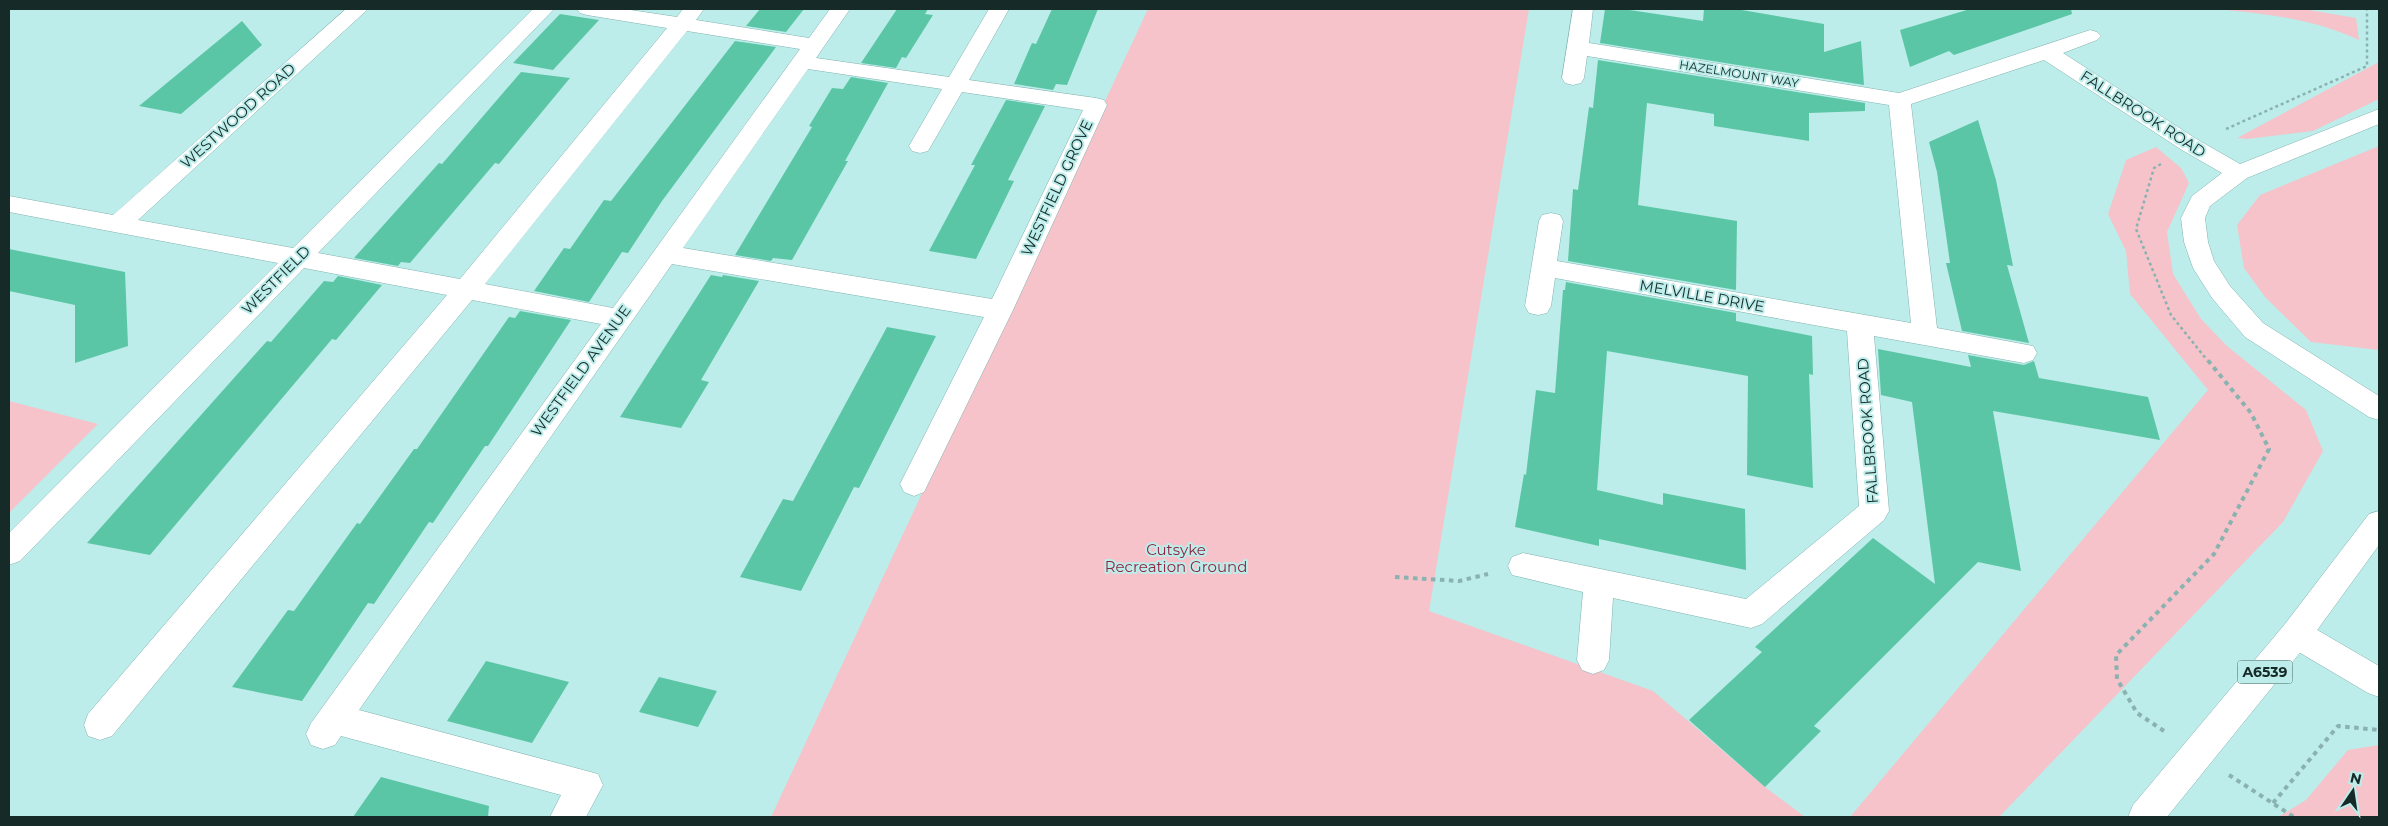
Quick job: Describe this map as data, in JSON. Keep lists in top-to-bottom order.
{
  "streets": {
    "street": [
      "HAZELMOUNT WAY",
      "FALLBROOK ROAD",
      "WESTWOOD ROAD",
      "WESTFIELD GROVE",
      "WESTFIELD",
      "MELVILLE DRIVE",
      "WESTFIELD AVENUE",
      "A6539"
    ]
  },
  "crossings": [
    ["FALLBROOK ROAD", "MELVILLE DRIVE"],
    ["WESTFIELD GROVE", "WESTFIELD AVENUE"]
  ],
  "parks": ["Cutsyke Recreation Ground"],
  "north": "top"
}
